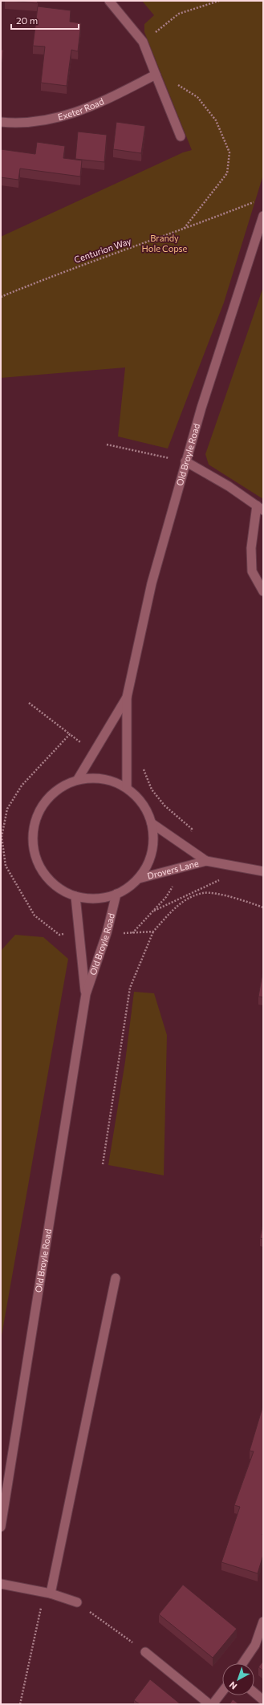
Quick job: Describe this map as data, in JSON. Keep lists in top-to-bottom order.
{
  "streets": {
    "main road": ["Exeter Road", "Old Broyle Road", "Drovers Lane"],
    "path": ["Centurion Way"]
  },
  "parks": ["Brandy Hole Copse"],
  "scale_bar": "20 m",
  "north": "bottom left"
}
